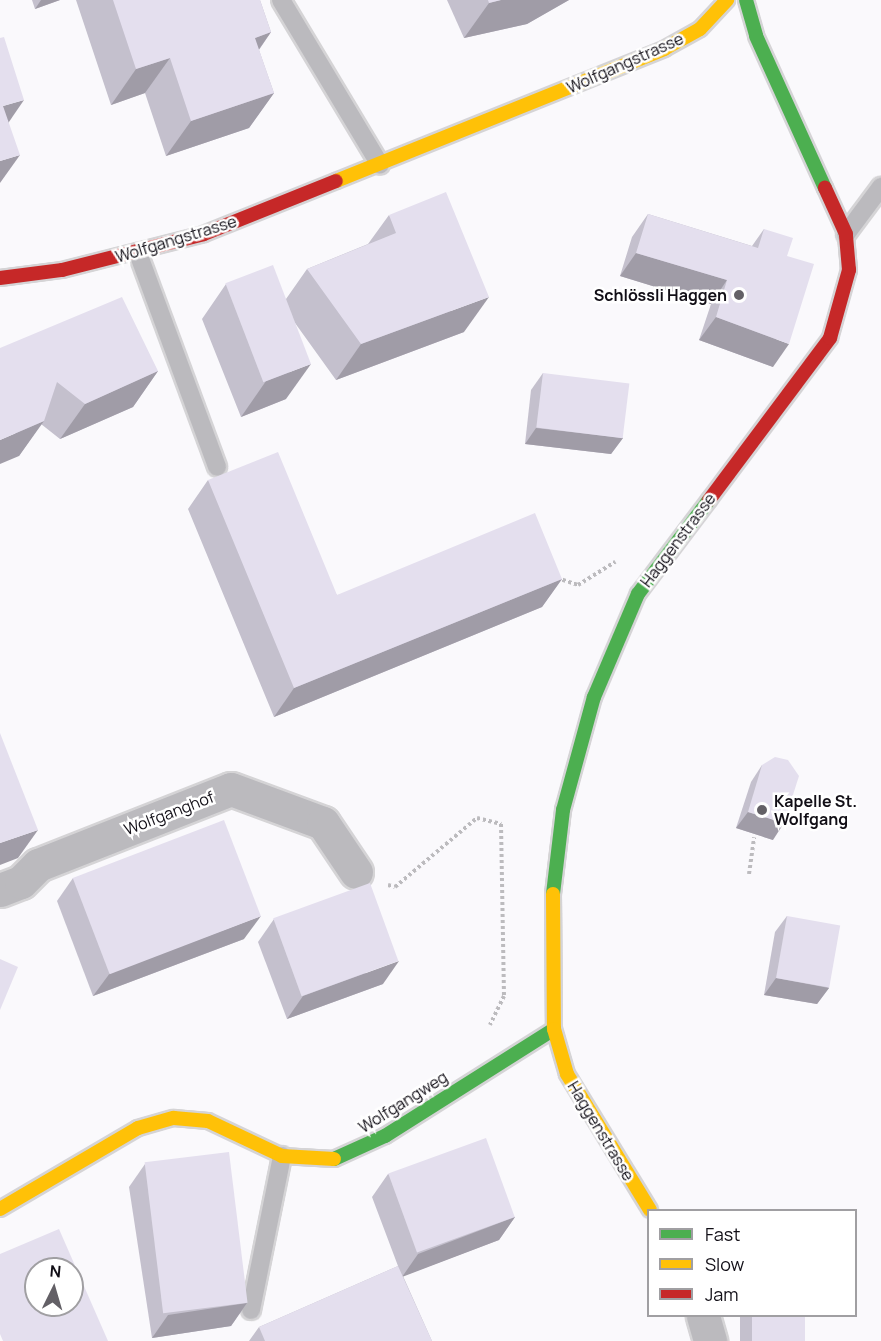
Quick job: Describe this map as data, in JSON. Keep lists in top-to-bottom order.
{
  "streets": {
    "street": [
      "Wolfgangstrasse",
      "Haggenstrasse",
      "Wolfganghof",
      "Wolfgangweg"
    ]
  },
  "crossings": [
    ["Haggenstrasse", "Wolfgangweg"]
  ],
  "places": ["Schlössli Haggen", "Kapelle St. Wolfgang"],
  "legend": ["Fast", "Slow", "Jam"],
  "north": "top"
}
